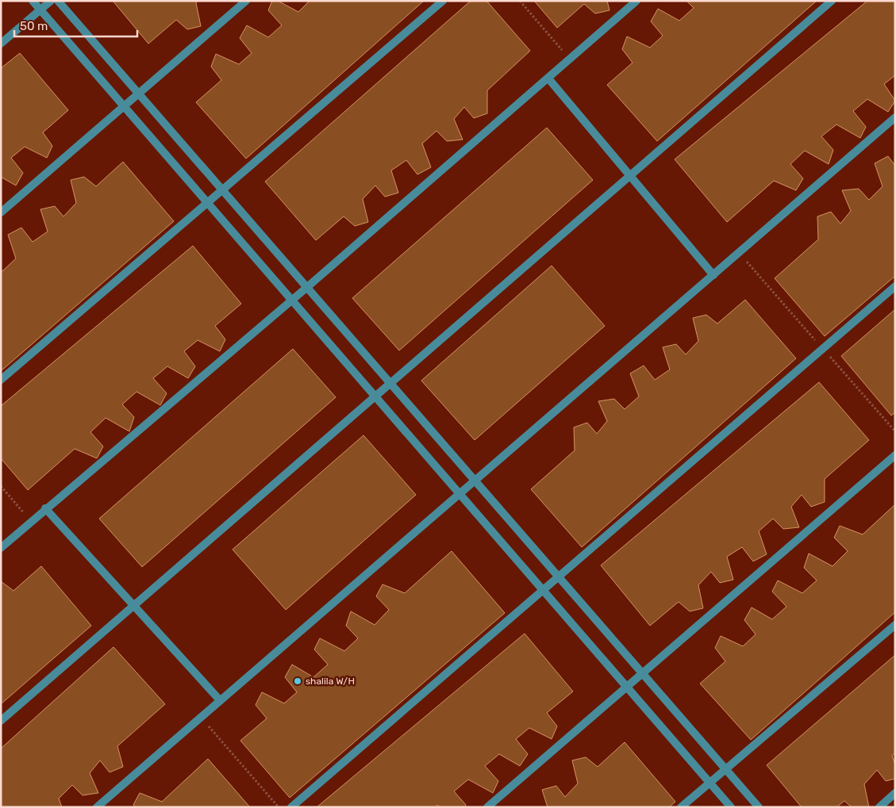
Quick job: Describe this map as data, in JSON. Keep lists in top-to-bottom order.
{
  "places": ["shalila W/H"],
  "scale_bar": "50 m"
}
